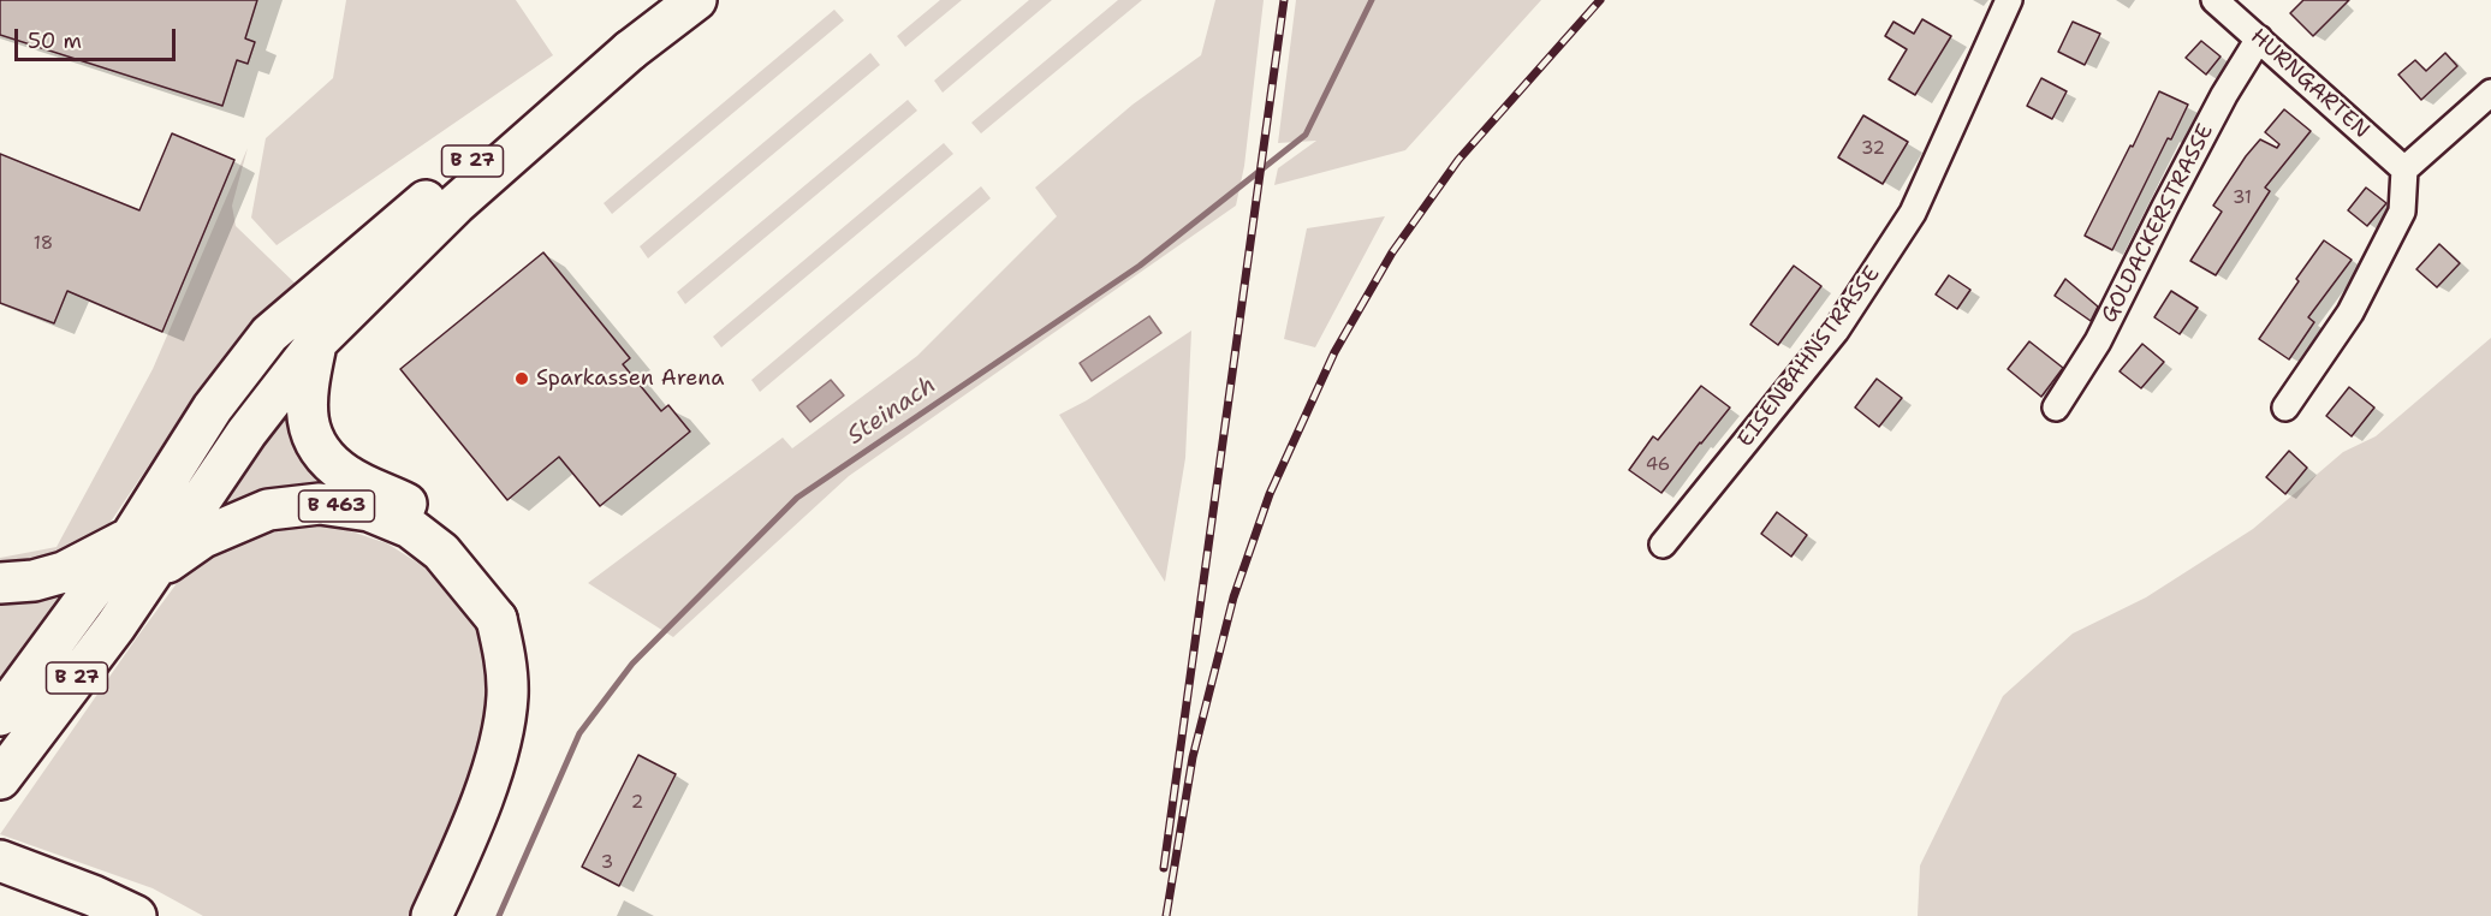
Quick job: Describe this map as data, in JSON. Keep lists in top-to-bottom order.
{
  "streets": {
    "main road": ["B 27", "B 463"],
    "street": ["HURNGARTEN", "GOLDACKERSTRASSE", "EISENBAHNSTRASSE"]
  },
  "crossings": [
    ["HURNGARTEN", "GOLDACKERSTRASSE"],
    ["B 27", "B 463"]
  ],
  "water": ["Steinach"],
  "places": ["Sparkassen Arena"],
  "house_numbers": [
    "32",
    "31",
    "18",
    "46",
    "2",
    "3"
  ],
  "scale_bar": "50 m"
}
